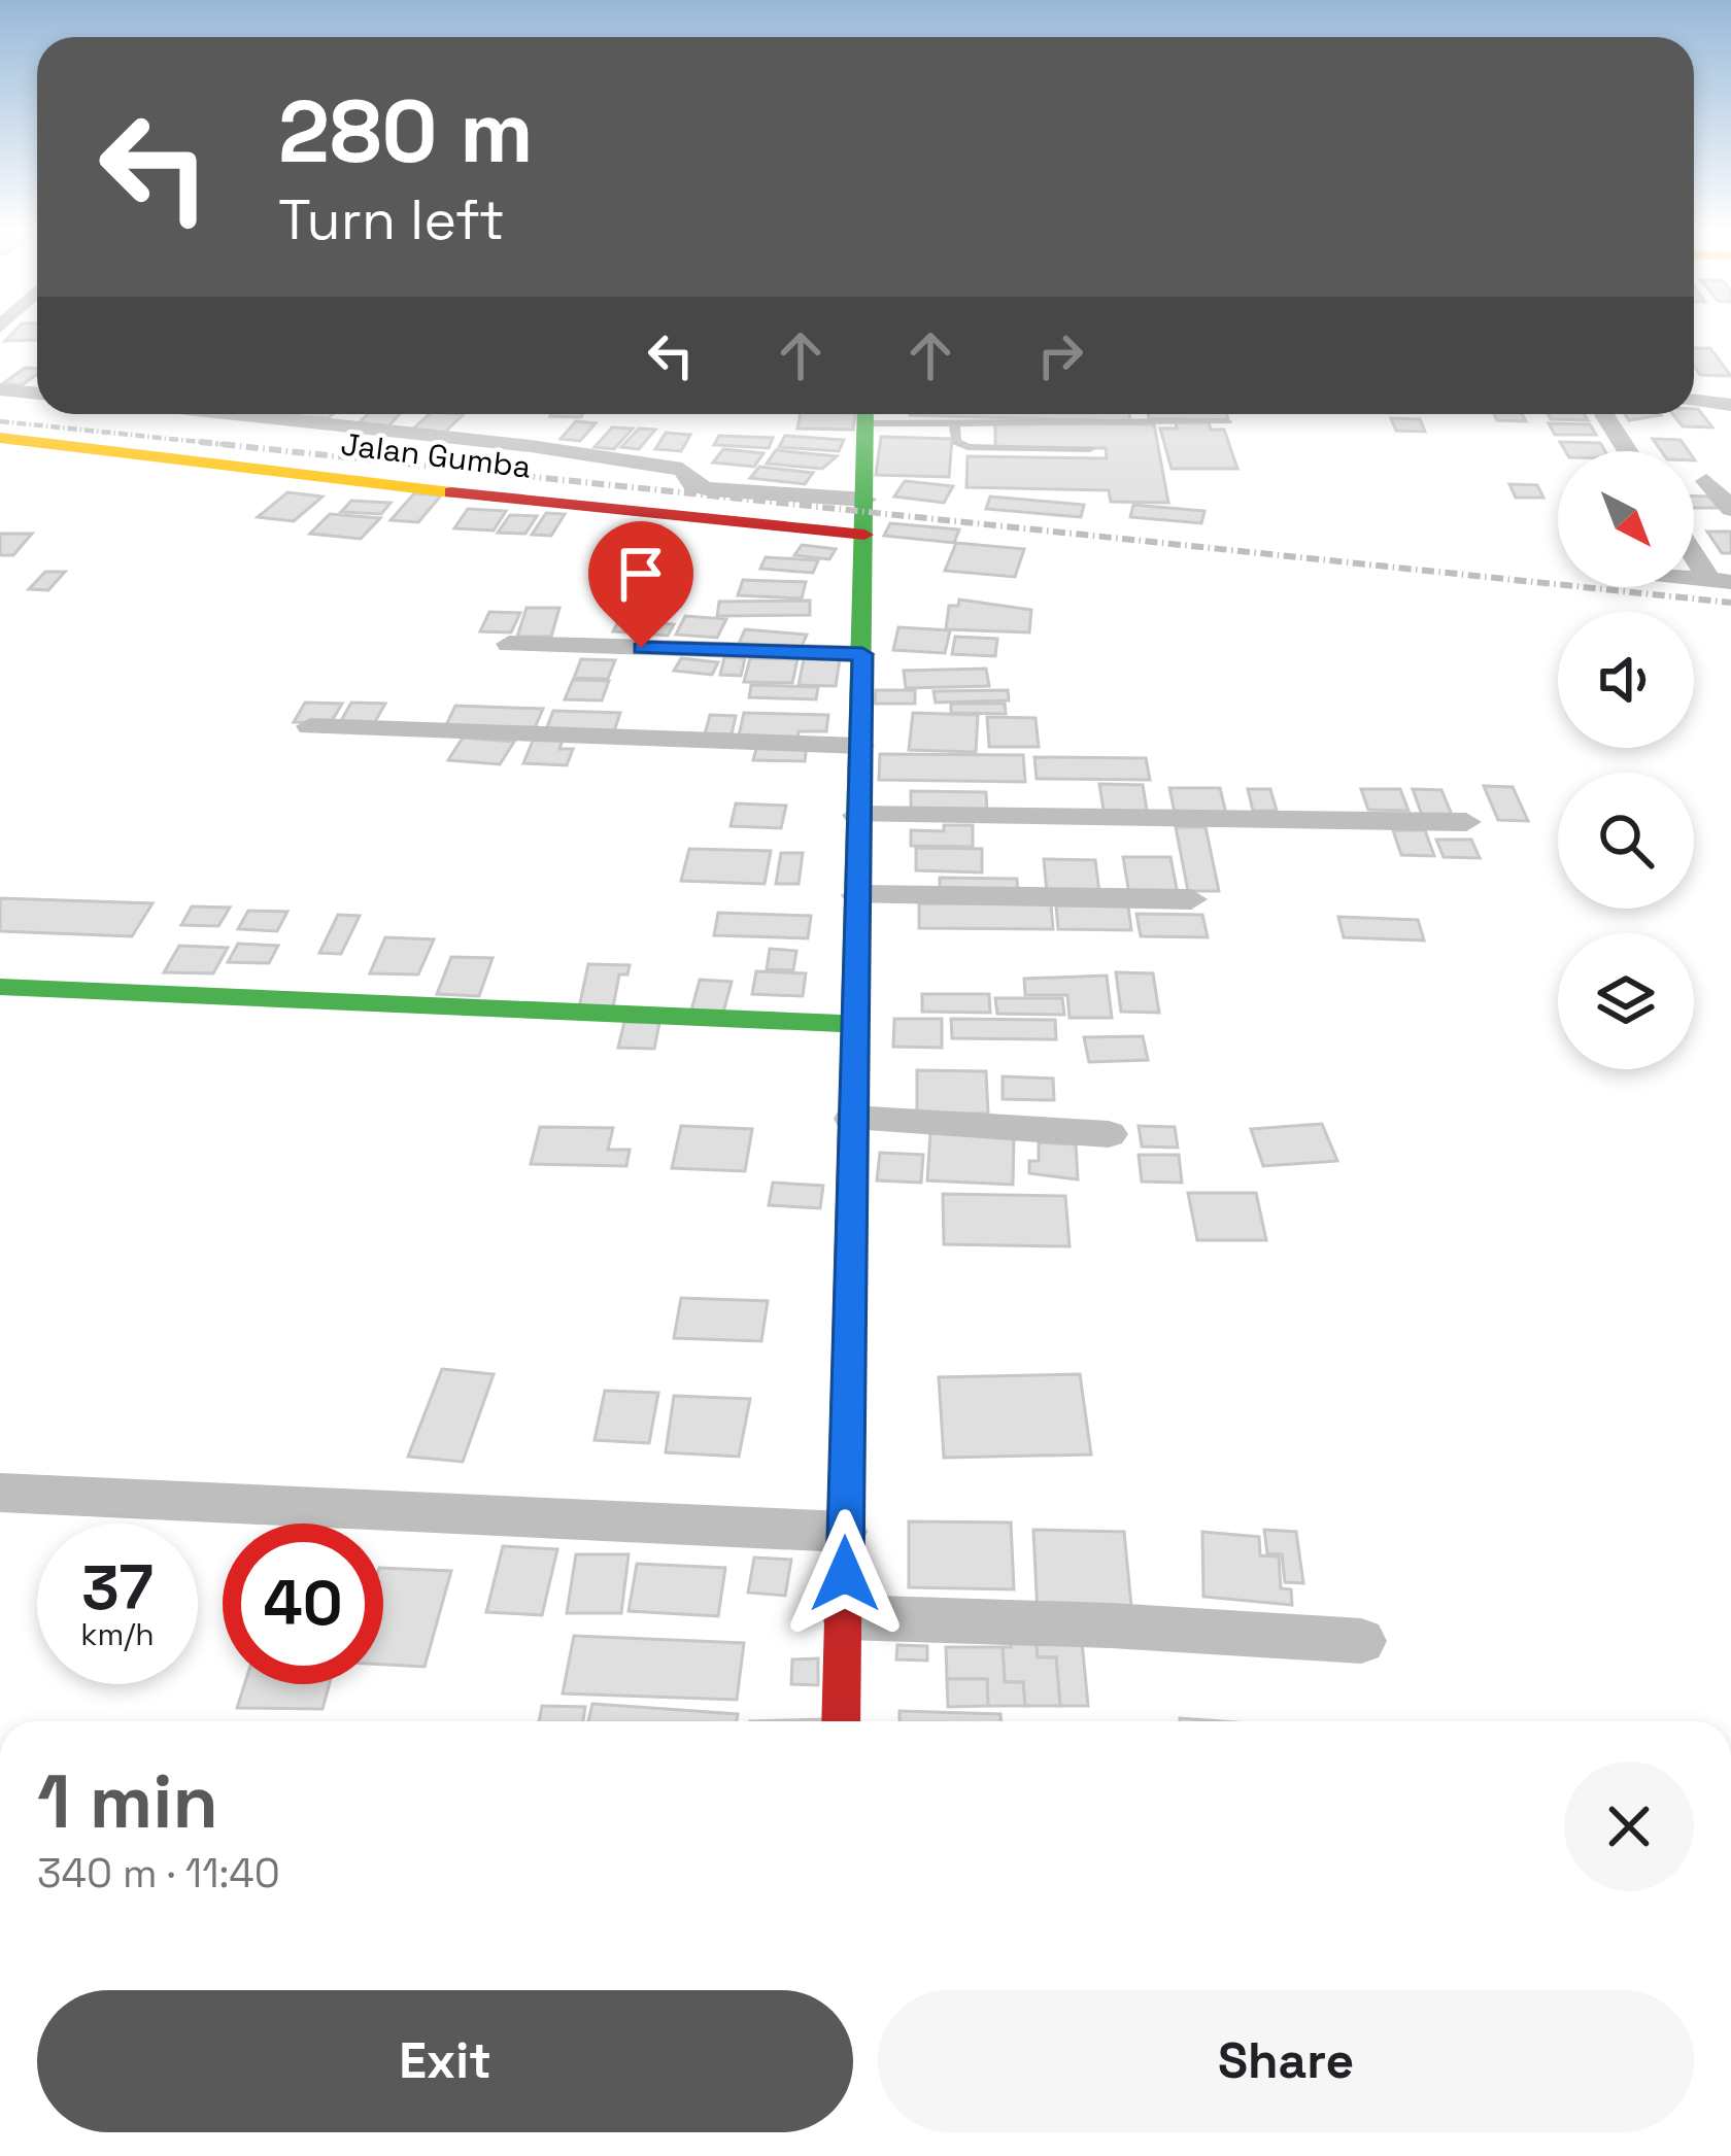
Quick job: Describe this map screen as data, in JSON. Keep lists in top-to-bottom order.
{
  "streets": {
    "street": ["Jalan Gumba"]
  },
  "north": "bottom right",
  "page": {
    "turn": ["280 m", "Turn left"],
    "speed": "37 km/h",
    "limit": "40",
    "heading": ["1 min", "340 m · 11:40"],
    "buttons": ["Exit", "Share"]
  }
}
